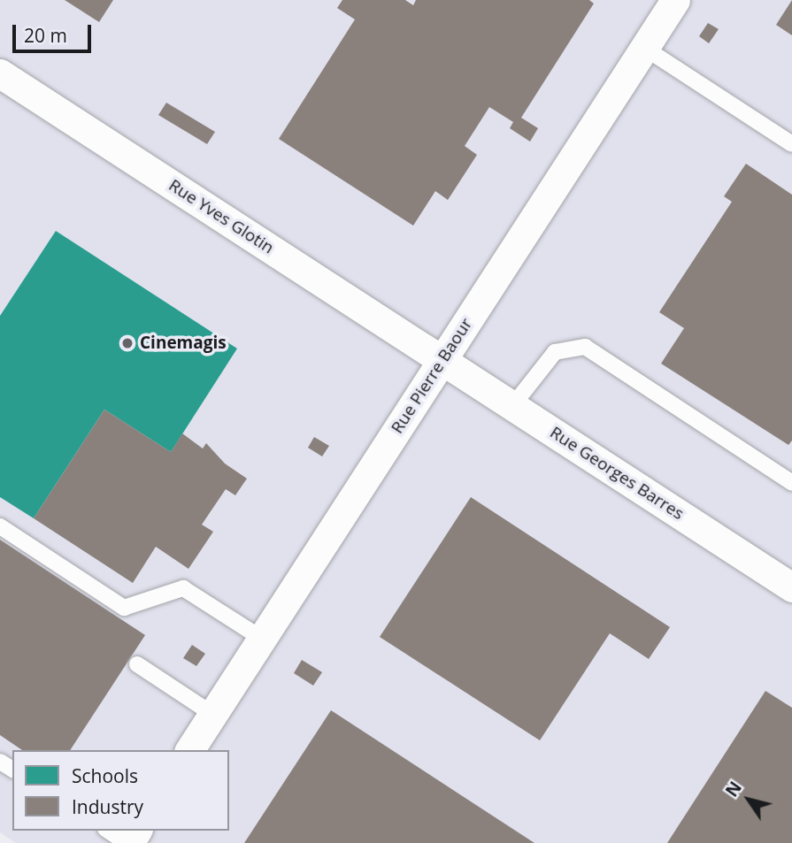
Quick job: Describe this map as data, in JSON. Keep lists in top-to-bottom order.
{
  "streets": {
    "street": ["Rue Yves Glotin", "Rue Pierre Baour", "Rue Georges Barres"]
  },
  "crossings": [
    ["Rue Yves Glotin", "Rue Pierre Baour"],
    ["Rue Yves Glotin", "Rue Georges Barres"],
    ["Rue Pierre Baour", "Rue Georges Barres"]
  ],
  "places": ["Cinemagis"],
  "legend": ["Schools", "Industry"],
  "scale_bar": "20 m",
  "north": "top left"
}
